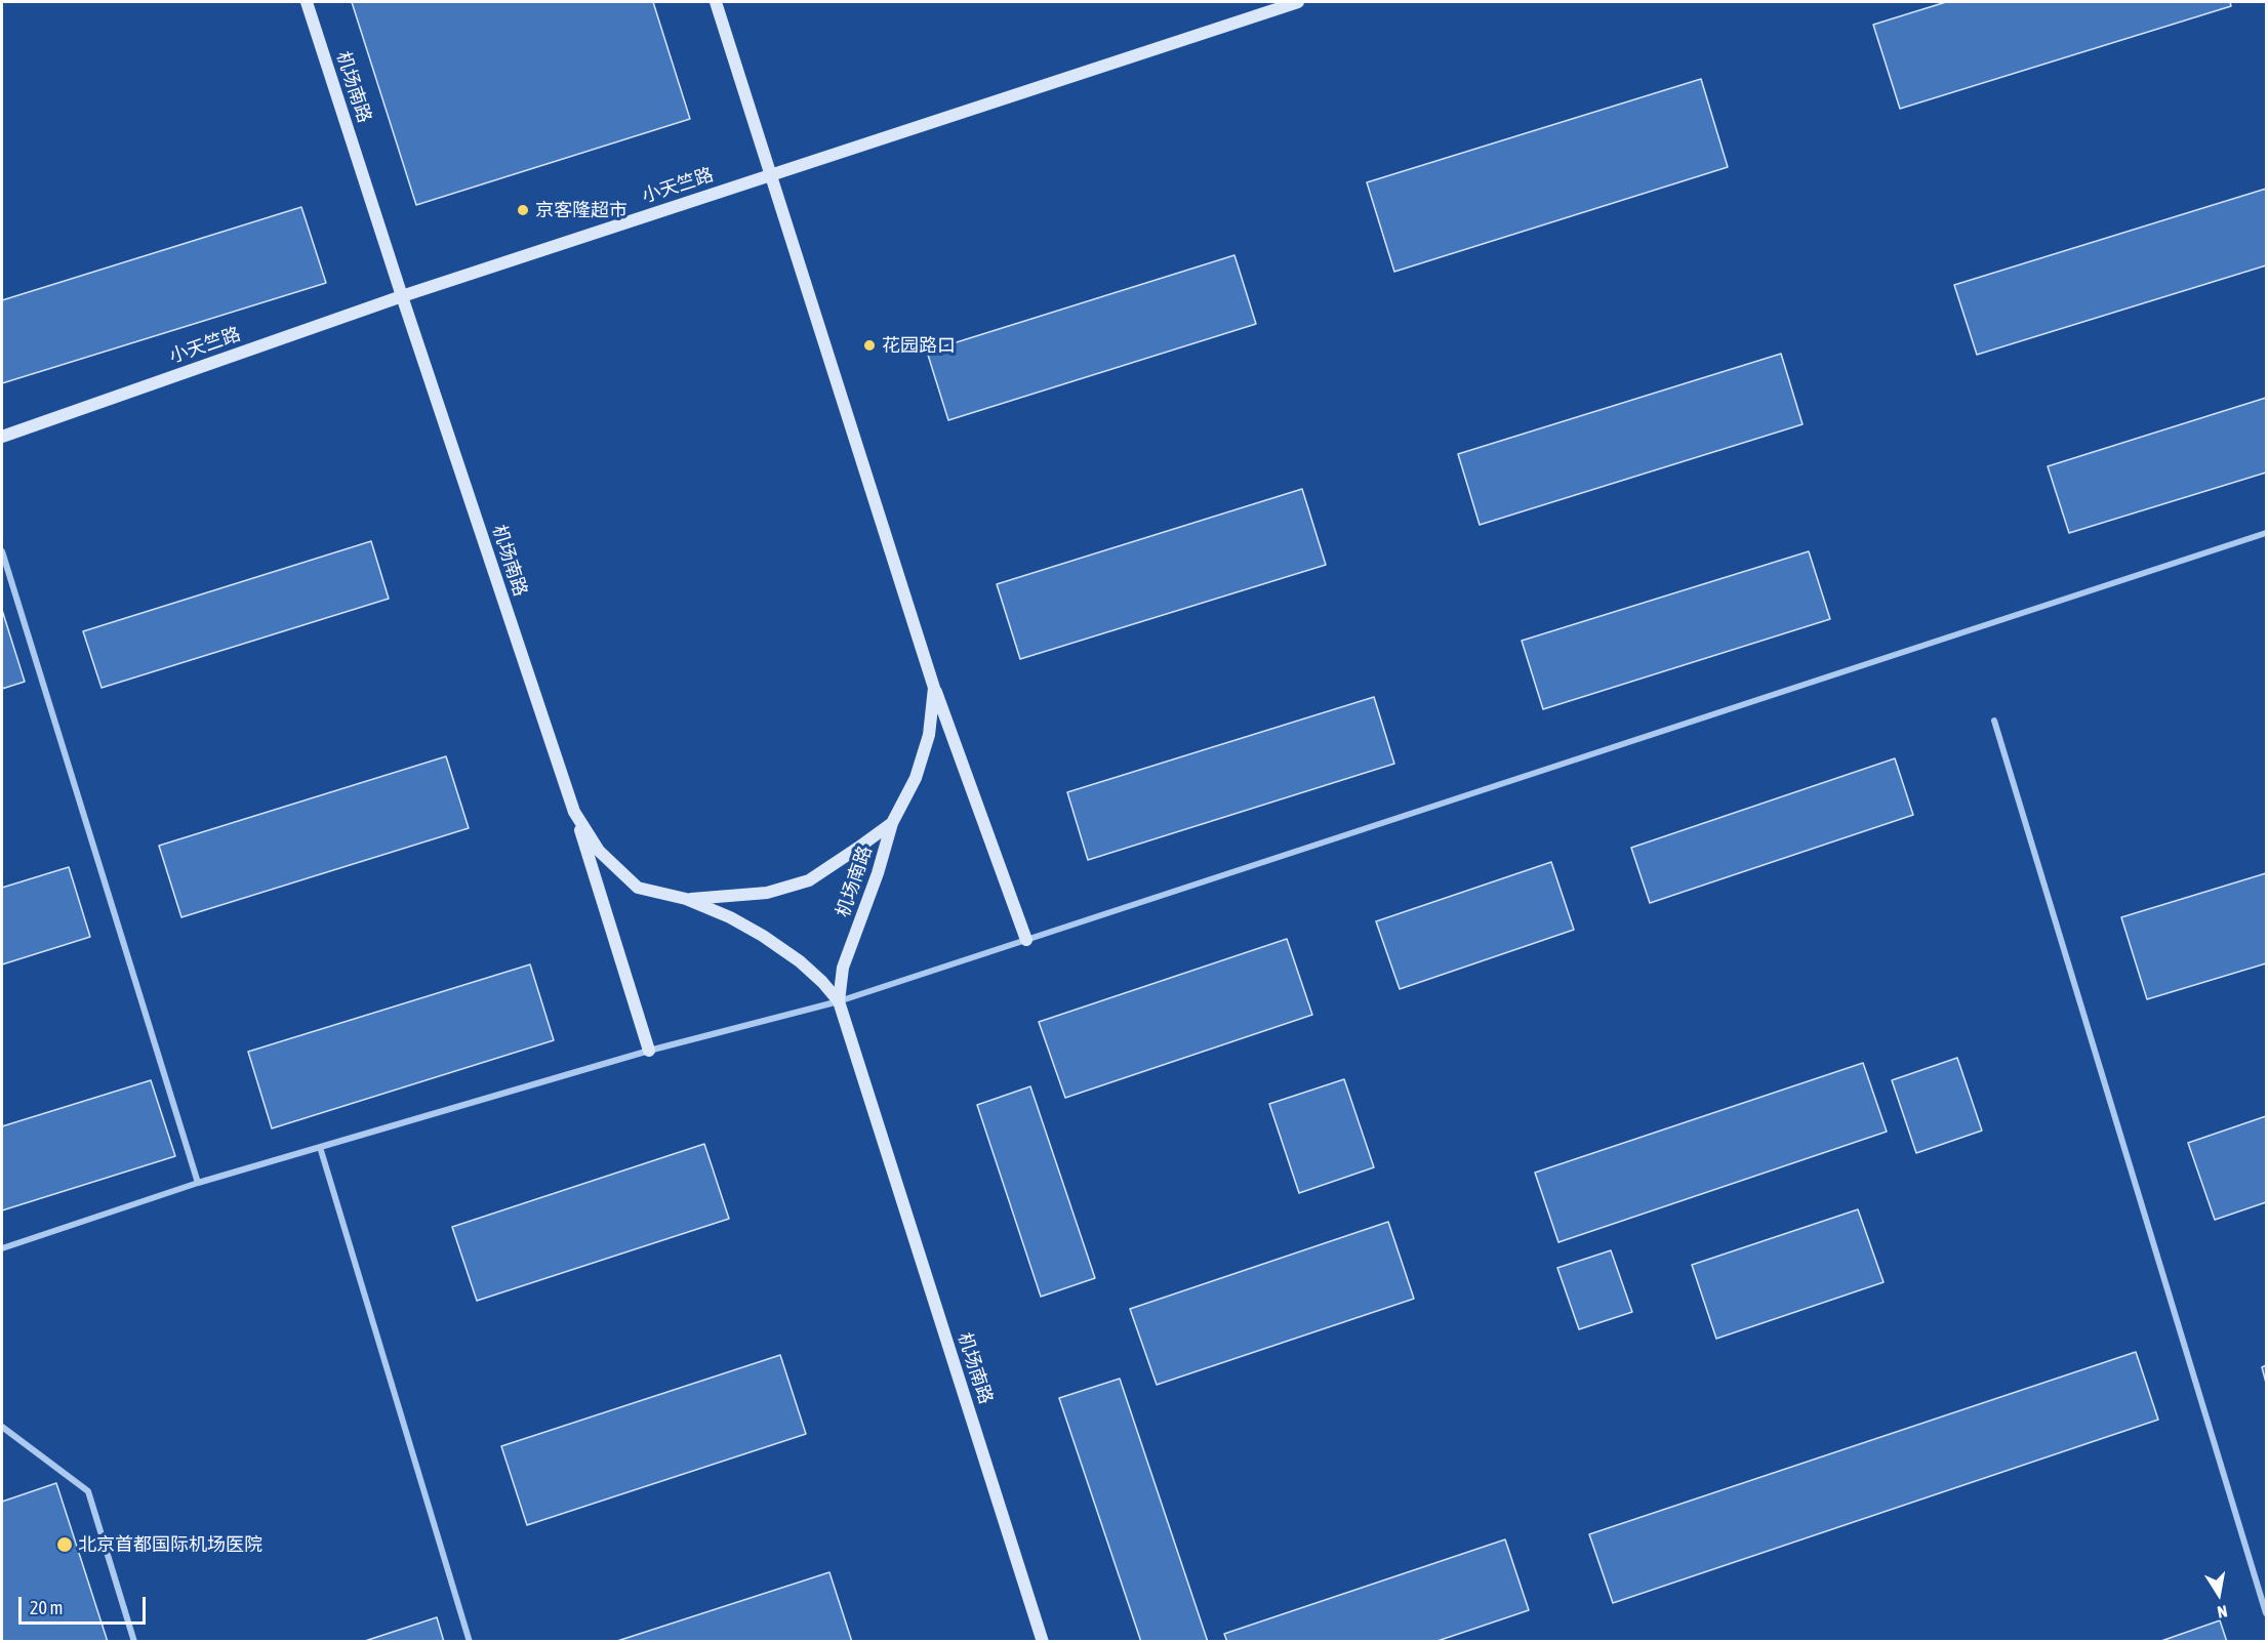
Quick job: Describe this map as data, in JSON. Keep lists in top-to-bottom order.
{
  "streets": {
    "street": ["机场南路", "小天竺路"]
  },
  "crossings": [
    ["机场南路", "小天竺路"]
  ],
  "places": ["京客隆超市", "花园路口", "北京首都国际机场医院"],
  "scale_bar": "20 m",
  "north": "bottom"
}
